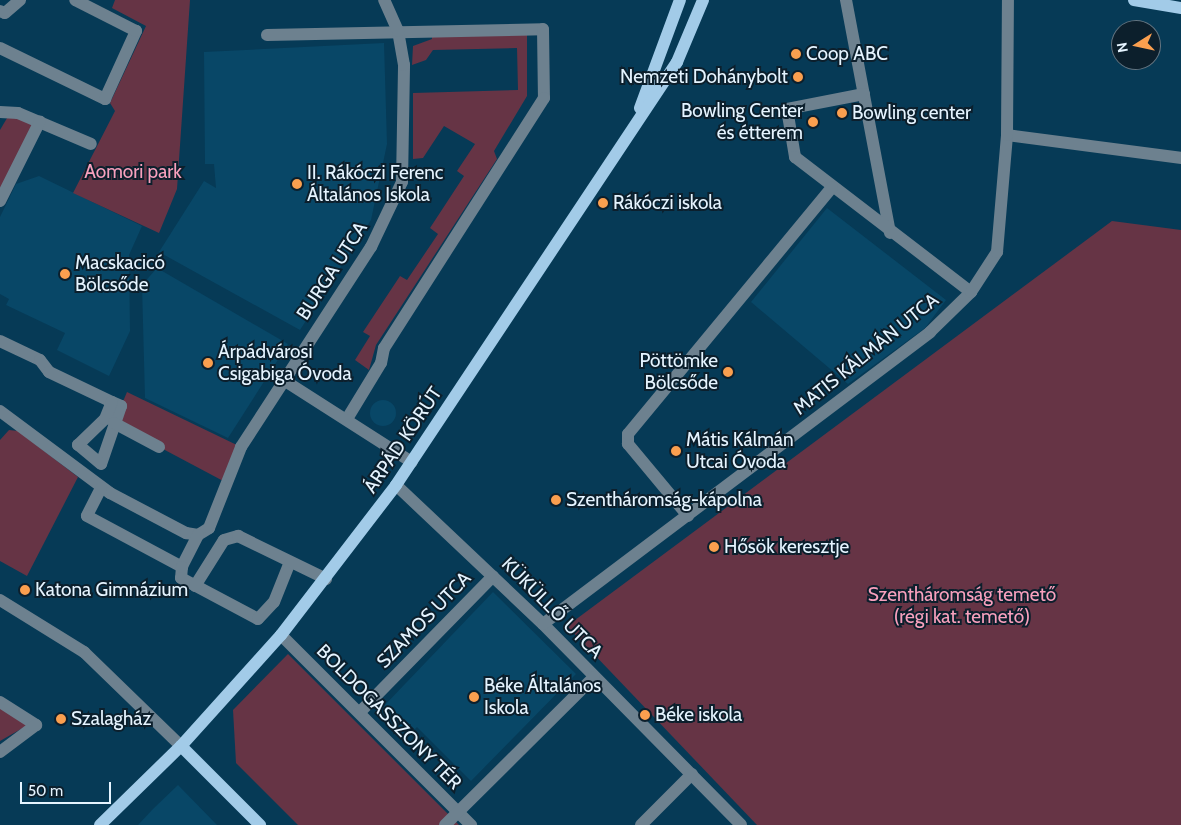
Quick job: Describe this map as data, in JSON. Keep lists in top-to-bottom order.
{
  "streets": {
    "main road": ["ÁRPÁD KÖRÚT"],
    "street": [
      "BURGA UTCA",
      "MATIS KÁLMÁN UTCA",
      "KÜKÜLLŐ UTCA",
      "SZAMOS UTCA",
      "BOLDOGASSZONY TÉR"
    ]
  },
  "crossings": [
    ["MATIS KÁLMÁN UTCA", "KÜKÜLLŐ UTCA"],
    ["ÁRPÁD KÖRÚT", "KÜKÜLLŐ UTCA"],
    ["ÁRPÁD KÖRÚT", "BOLDOGASSZONY TÉR"],
    ["KÜKÜLLŐ UTCA", "SZAMOS UTCA"],
    ["SZAMOS UTCA", "BOLDOGASSZONY TÉR"]
  ],
  "parks": ["Aomori park", "Szentháromság temető (régi kat. temető)"],
  "places": [
    "Coop ABC",
    "Nemzeti Dohánybolt",
    "Bowling center",
    "Bowling Center és étterem",
    "II. Rákóczi Ferenc Általános Iskola",
    "Rákóczi iskola",
    "Macskacicó Bölcsőde",
    "Árpádvárosi Csigabiga Óvoda",
    "Pöttömke Bölcsőde",
    "Mátis Kálmán Utcai Óvoda",
    "Szentháromság-kápolna",
    "Hősök keresztje",
    "Katona Gimnázium",
    "Béke Általános Iskola",
    "Béke iskola",
    "Szalagház"
  ],
  "scale_bar": "50 m",
  "north": "left"
}
